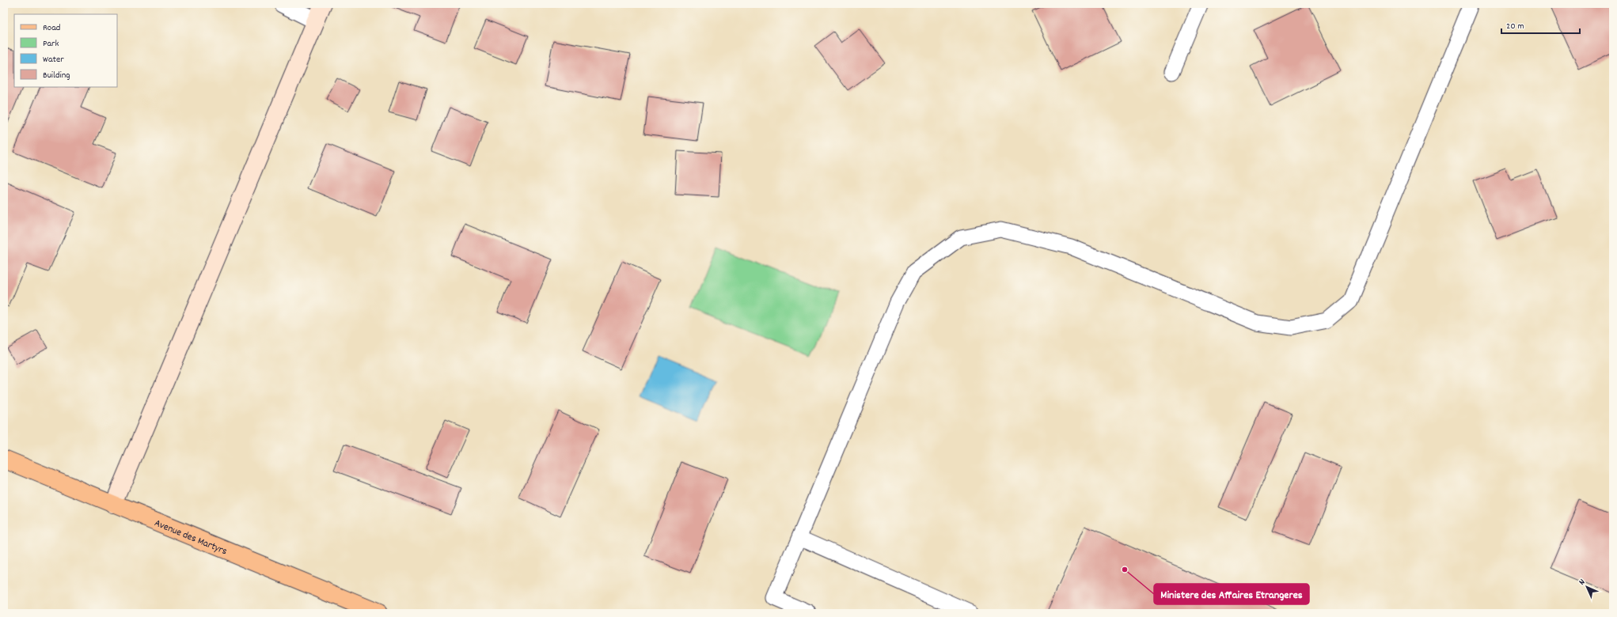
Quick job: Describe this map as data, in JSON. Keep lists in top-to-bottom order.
{
  "streets": {
    "main road": ["Avenue des Martyrs"]
  },
  "places": ["Ministere des Affaires Etrangeres"],
  "legend": [
    "Road",
    "Park",
    "Water",
    "Building"
  ],
  "scale_bar": "20 m",
  "north": "top left"
}
